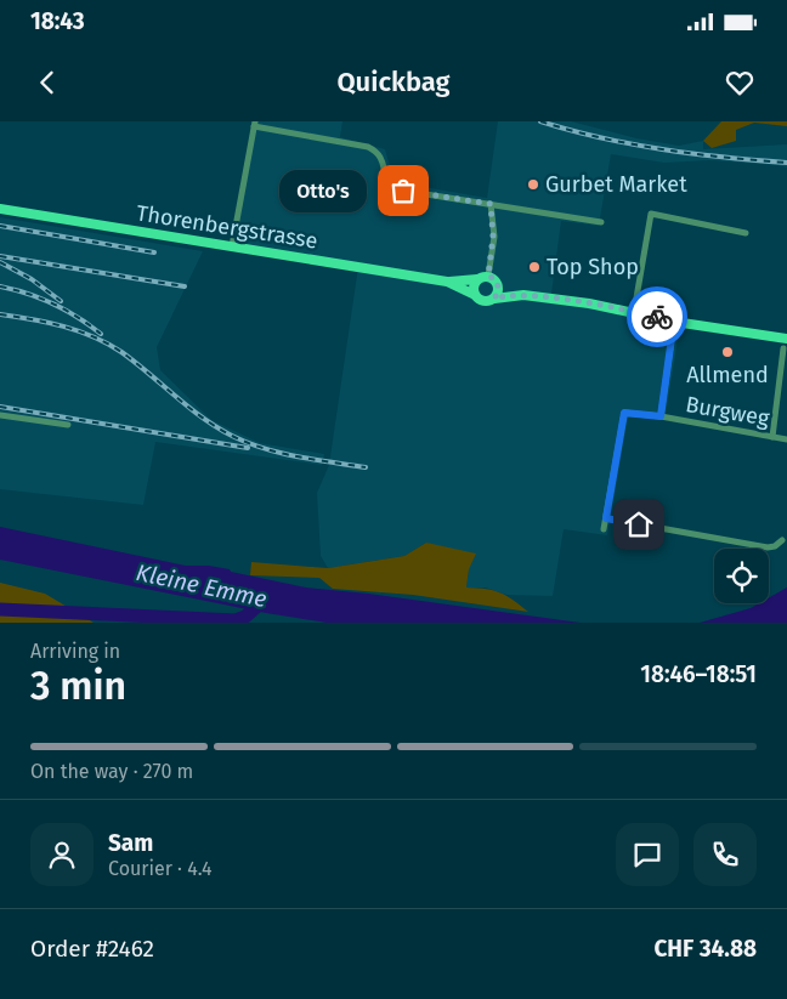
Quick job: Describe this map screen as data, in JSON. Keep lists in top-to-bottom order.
{
  "streets": {
    "main road": ["Thorenbergstrasse"],
    "street": ["Burgweg"]
  },
  "water": ["Kleine Emme"],
  "places": [
    "Gurbet Market",
    "Otto's",
    "Top Shop",
    "Allmend"
  ],
  "page": {
    "status": "18:43",
    "header": "Quickbag",
    "bubble": "Otto's",
    "heading": ["3 min", "Arriving in", "18:46–18:51"],
    "panel": [
      "Sam",
      "Courier · 4.4",
      "Order #2462",
      "CHF 34.88"
    ],
    "bar": "On the way · 270 m"
  }
}
